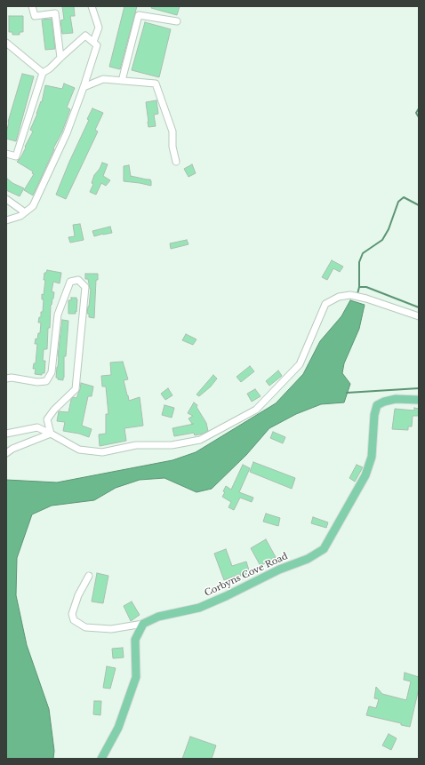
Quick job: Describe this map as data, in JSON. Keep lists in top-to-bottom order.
{
  "streets": {
    "main road": ["Corbyns Cove Road"]
  }
}
